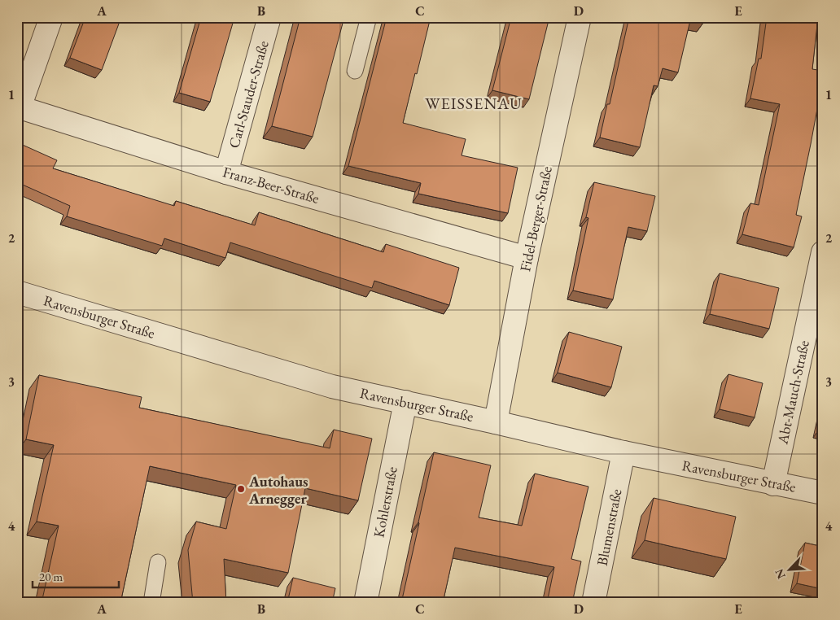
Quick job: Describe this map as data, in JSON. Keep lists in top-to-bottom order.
{
  "streets": {
    "street": [
      "Carl-Stauder-Straße",
      "Franz-Beer-Straße",
      "Fidel-Berger-Straße",
      "Ravensburger Straße",
      "Abt-Mauch-Straße",
      "Kohlerstraße",
      "Blumenstraße"
    ]
  },
  "crossings": [
    ["Carl-Stauder-Straße", "Franz-Beer-Straße"],
    ["Franz-Beer-Straße", "Fidel-Berger-Straße"],
    ["Fidel-Berger-Straße", "Ravensburger Straße"],
    ["Ravensburger Straße", "Abt-Mauch-Straße"],
    ["Ravensburger Straße", "Kohlerstraße"],
    ["Ravensburger Straße", "Blumenstraße"]
  ],
  "districts": ["WEISSENAU"],
  "places": ["Autohaus Arnegger"],
  "scale_bar": "20 m",
  "north": "bottom left",
  "grid": {
    "columns": [
      "A",
      "B",
      "C",
      "D",
      "E"
    ],
    "rows": [
      "1",
      "2",
      "3",
      "4"
    ]
  }
}
